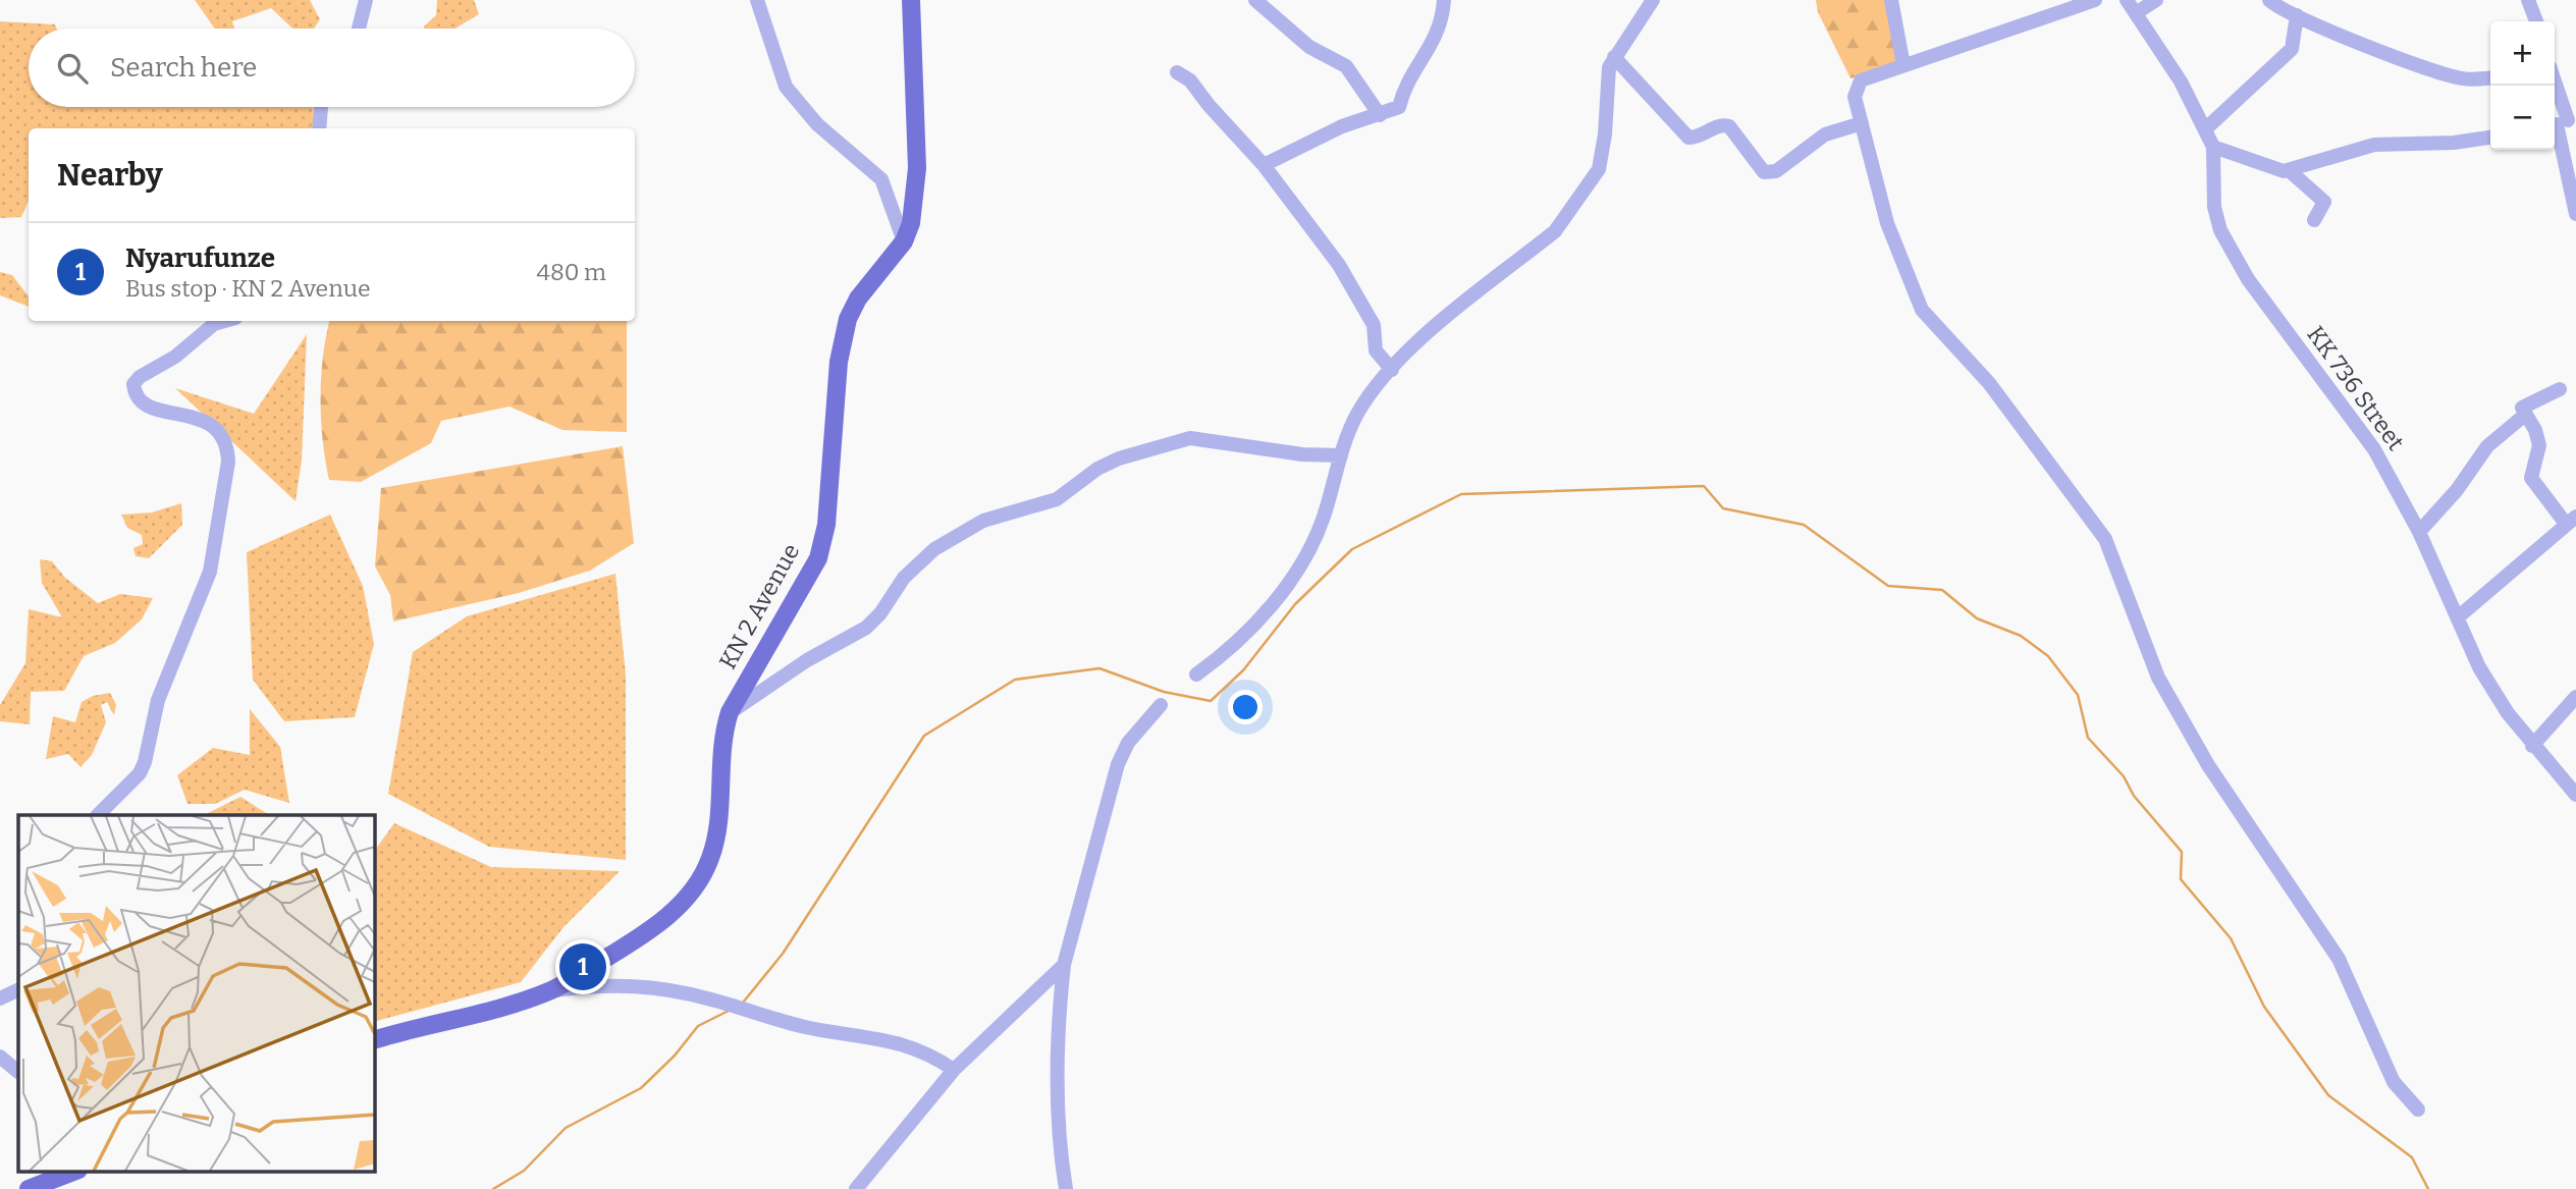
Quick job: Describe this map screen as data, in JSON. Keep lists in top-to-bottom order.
{
  "streets": {
    "main road": ["KN 2 Avenue"],
    "street": ["KK 736 Street"]
  },
  "page": {
    "map_buttons": ["+", "−"],
    "search": "Search here",
    "heading": "Nearby",
    "list": [
      {
        "mark": "1",
        "name": "Nyarufunze",
        "note": "Bus stop · KN 2 Avenue",
        "value": "480 m"
      }
    ],
    "pins": "1"
  }
}
